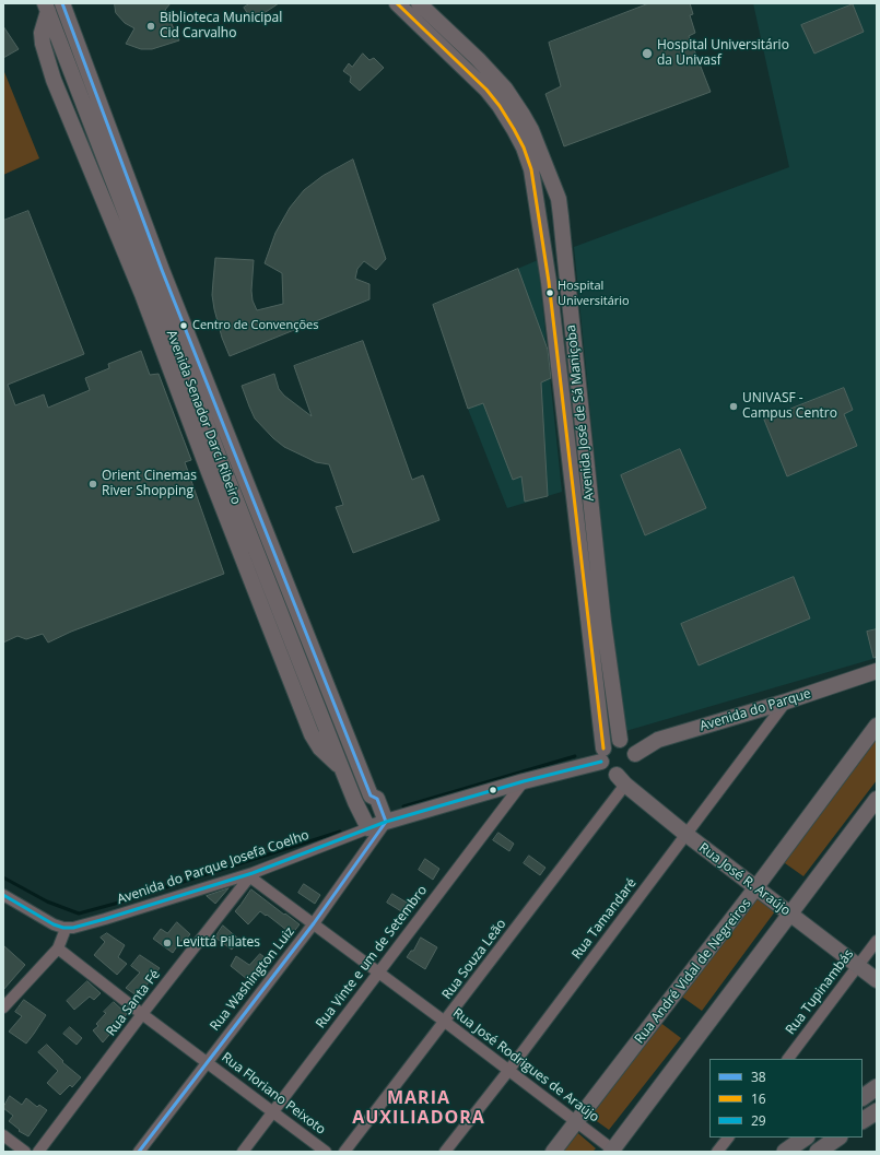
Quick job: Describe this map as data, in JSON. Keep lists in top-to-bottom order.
{
  "streets": {
    "main road": [
      "Avenida José de Sá Maniçoba",
      "Avenida Senador Darcí Ribeiro",
      "Avenida do Parque",
      "Rua José R. Araújo",
      "Rua André Vidal de Negreiros"
    ],
    "street": [
      "Avenida do Parque Josefa Coelho",
      "Rua Tamandaré",
      "Rua Vinte e um de Setembro",
      "Rua Souza Leão",
      "Rua Washington Luiz",
      "Rua Tupinambás",
      "Rua Santa Fé",
      "Rua José Rodrigues de Araújo",
      "Rua Floriano Peixoto"
    ]
  },
  "crossings": [
    ["Avenida José de Sá Maniçoba", "Avenida do Parque"],
    ["Avenida José de Sá Maniçoba", "Rua José R. Araújo"],
    ["Avenida José de Sá Maniçoba", "Rua Souza Leão"],
    ["Avenida Senador Darcí Ribeiro", "Avenida do Parque Josefa Coelho"],
    ["Avenida do Parque", "Rua José R. Araújo"],
    ["Avenida do Parque", "Rua Tamandaré"],
    ["Avenida do Parque", "Rua Souza Leão"],
    ["Avenida do Parque Josefa Coelho", "Rua Santa Fé"],
    ["Avenida do Parque Josefa Coelho", "Rua José Rodrigues de Araújo"],
    ["Rua José R. Araújo", "Rua Tamandaré"],
    ["Rua José R. Araújo", "Rua Souza Leão"],
    ["Rua José R. Araújo", "Rua André Vidal de Negreiros"],
    ["Rua José R. Araújo", "Rua Tupinambás"],
    ["Rua Tamandaré", "Rua José Rodrigues de Araújo"],
    ["Rua Vinte e um de Setembro", "Rua José Rodrigues de Araújo"],
    ["Rua Vinte e um de Setembro", "Rua Floriano Peixoto"],
    ["Rua Souza Leão", "Rua José Rodrigues de Araújo"],
    ["Rua André Vidal de Negreiros", "Rua José Rodrigues de Araújo"],
    ["Rua Washington Luiz", "Rua José Rodrigues de Araújo"],
    ["Rua Washington Luiz", "Rua Floriano Peixoto"],
    ["Rua Santa Fé", "Rua José Rodrigues de Araújo"],
    ["Rua Santa Fé", "Rua Floriano Peixoto"]
  ],
  "districts": ["MARIA AUXILIADORA"],
  "places": [
    "Biblioteca Municipal Cid Carvalho",
    "Hospital Universitário da Univasf",
    "Hospital Universitário",
    "Centro de Convenções",
    "UNIVASF - Campus Centro",
    "Orient Cinemas River Shopping",
    "Levittá Pilates"
  ],
  "lines": ["transit line 38", "transit line 16", "transit line 29"],
  "legend": ["38", "16", "29"]
}
